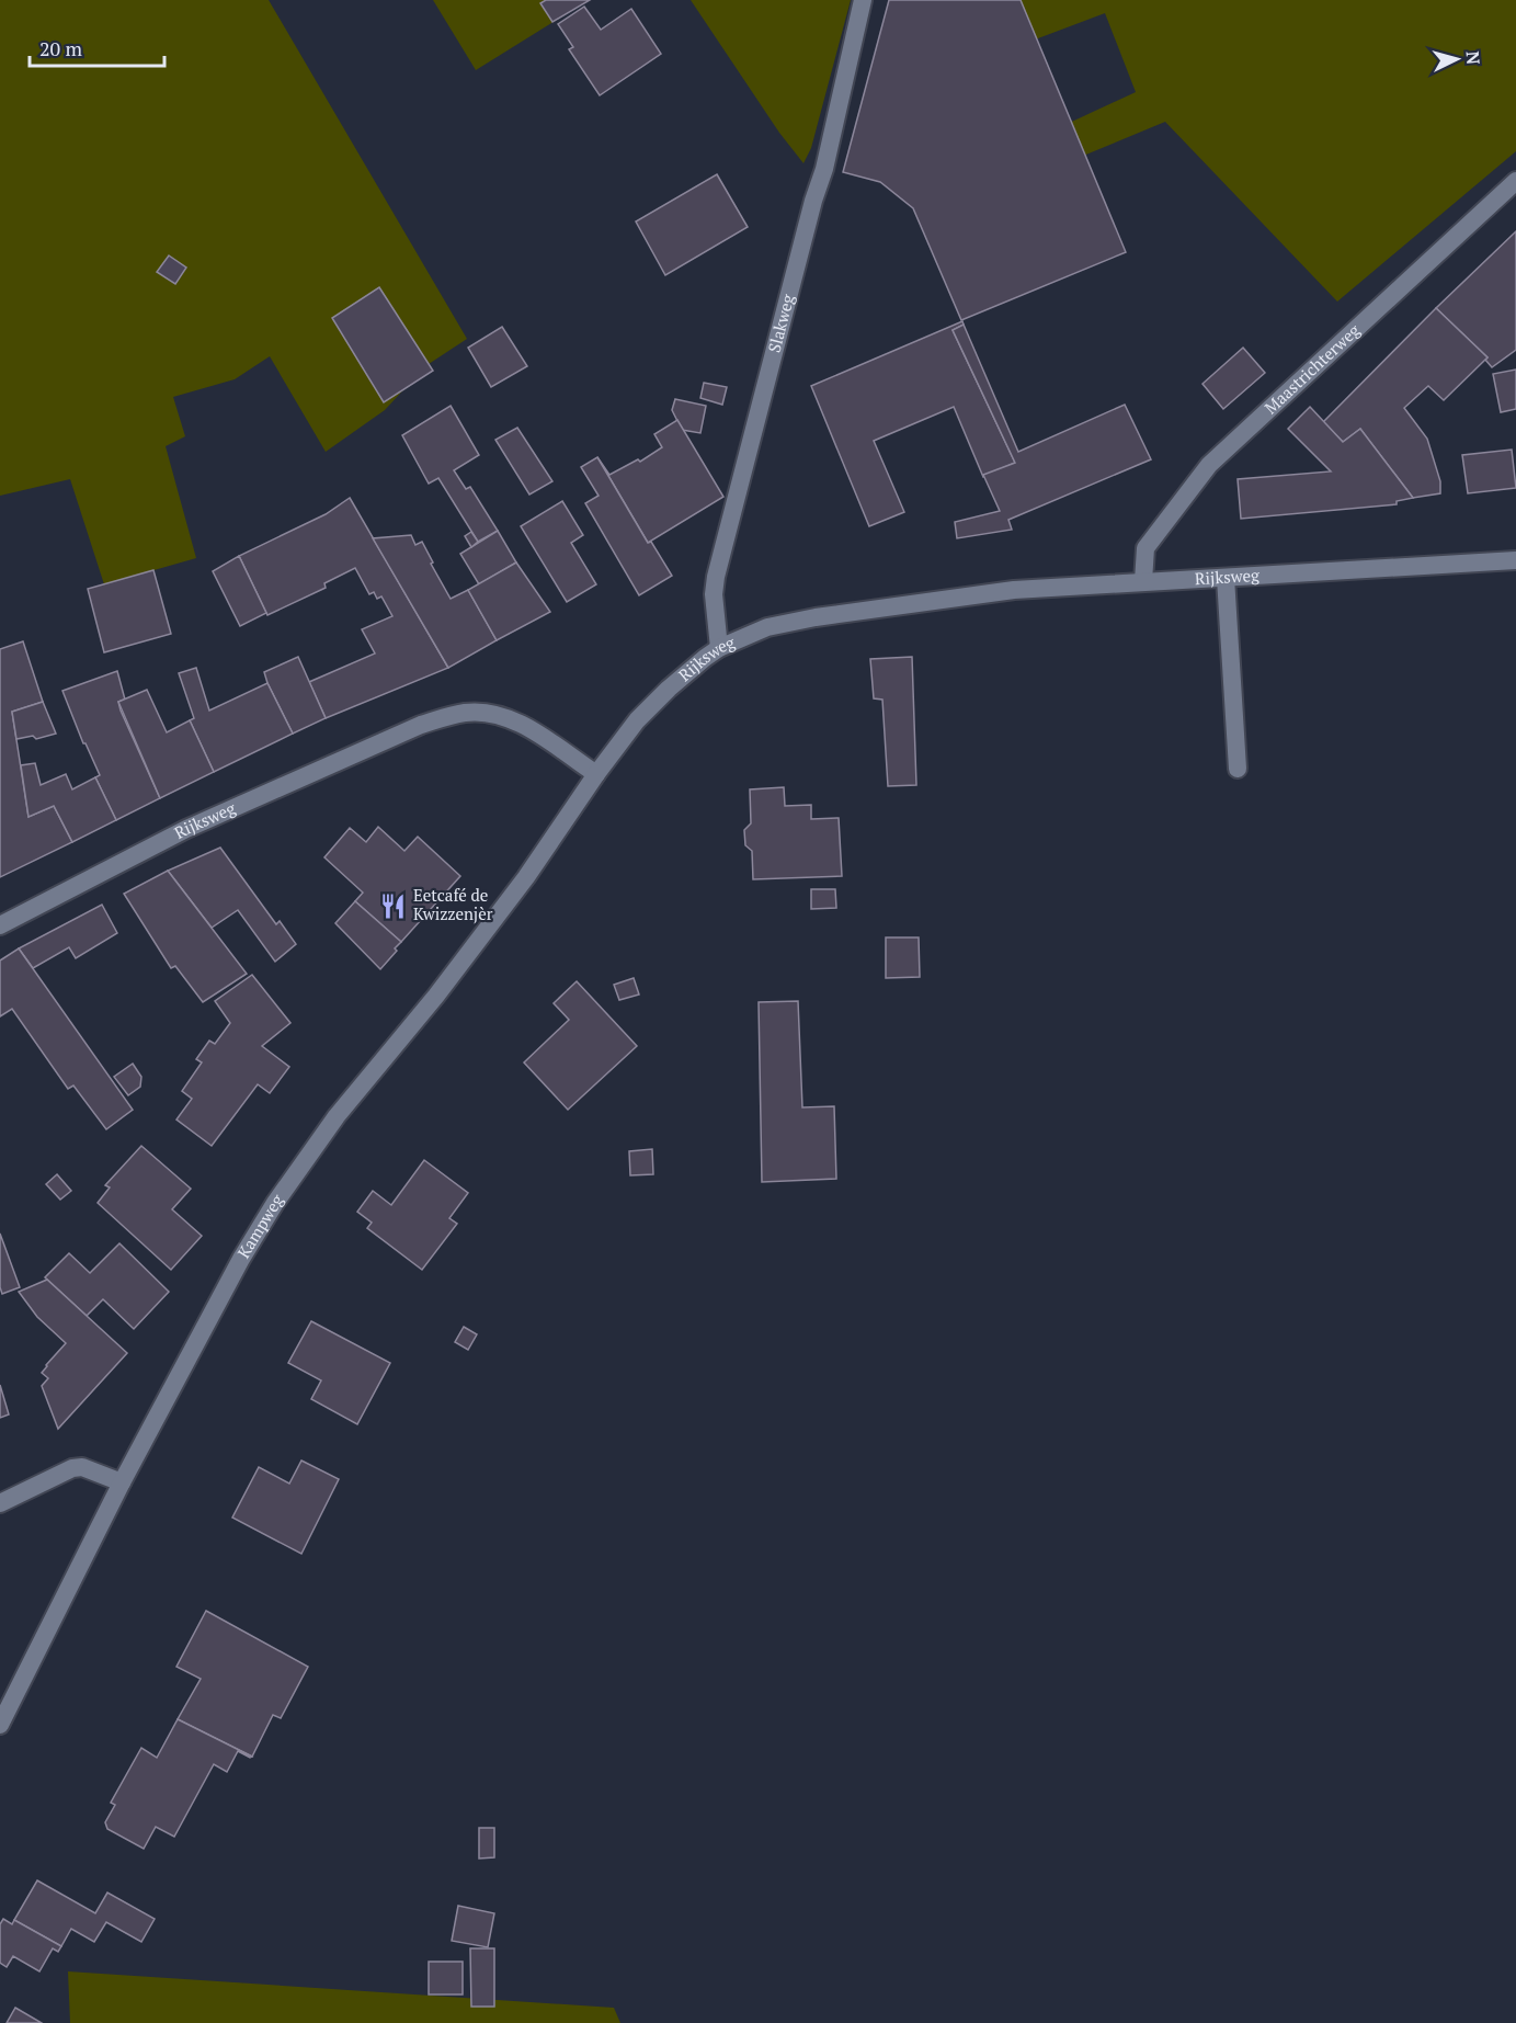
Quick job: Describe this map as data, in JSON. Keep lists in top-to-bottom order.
{
  "streets": {
    "main road": [
      "Slakweg",
      "Maastrichterweg",
      "Rijksweg",
      "Kampweg"
    ]
  },
  "crossings": [
    ["Slakweg", "Rijksweg"],
    ["Maastrichterweg", "Rijksweg"],
    ["Rijksweg", "Kampweg"]
  ],
  "places": {
    "restaurant": ["Eetcafé de Kwizzenjèr"]
  },
  "scale_bar": "20 m",
  "north": "right"
}
